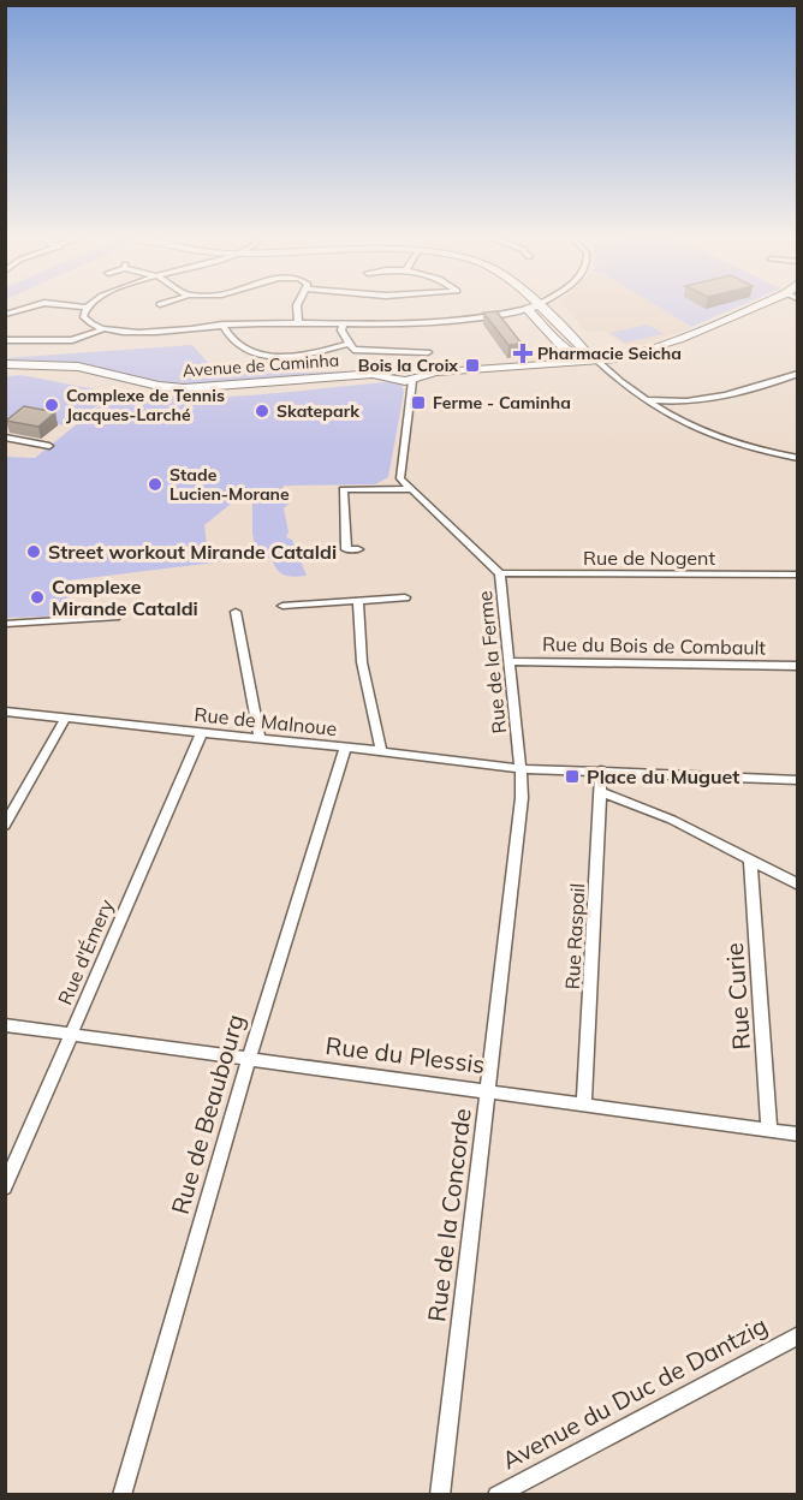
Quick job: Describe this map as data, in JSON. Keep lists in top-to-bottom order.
{
  "streets": {
    "street": [
      "Avenue de Caminha",
      "Rue de Nogent",
      "Rue du Bois de Combault",
      "Rue de la Ferme",
      "Rue de Malnoue",
      "Rue Raspail",
      "Rue d'Émery",
      "Rue Curie",
      "Rue du Plessis",
      "Rue de Beaubourg",
      "Rue de la Concorde",
      "Avenue du Duc de Dantzig"
    ]
  },
  "crossings": [
    ["Rue de Nogent", "Rue de la Ferme"],
    ["Rue du Bois de Combault", "Rue de la Ferme"],
    ["Rue de la Ferme", "Rue de Malnoue"],
    ["Rue de la Ferme", "Rue de la Concorde"],
    ["Rue de Malnoue", "Rue d'Émery"],
    ["Rue de Malnoue", "Rue de Beaubourg"],
    ["Rue de Malnoue", "Rue de la Concorde"],
    ["Rue Raspail", "Rue du Plessis"],
    ["Rue d'Émery", "Rue du Plessis"],
    ["Rue Curie", "Rue du Plessis"],
    ["Rue du Plessis", "Rue de Beaubourg"],
    ["Rue du Plessis", "Rue de la Concorde"]
  ],
  "places": {
    "health": ["Pharmacie Seicha"],
    "transit": ["Bois la Croix", "Ferme - Caminha", "Place du Muguet"],
    "other": [
      "Complexe de Tennis Jacques-Larché",
      "Skatepark",
      "Stade Lucien-Morane",
      "Street workout Mirande Cataldi",
      "Complexe Mirande Cataldi"
    ]
  }
}
